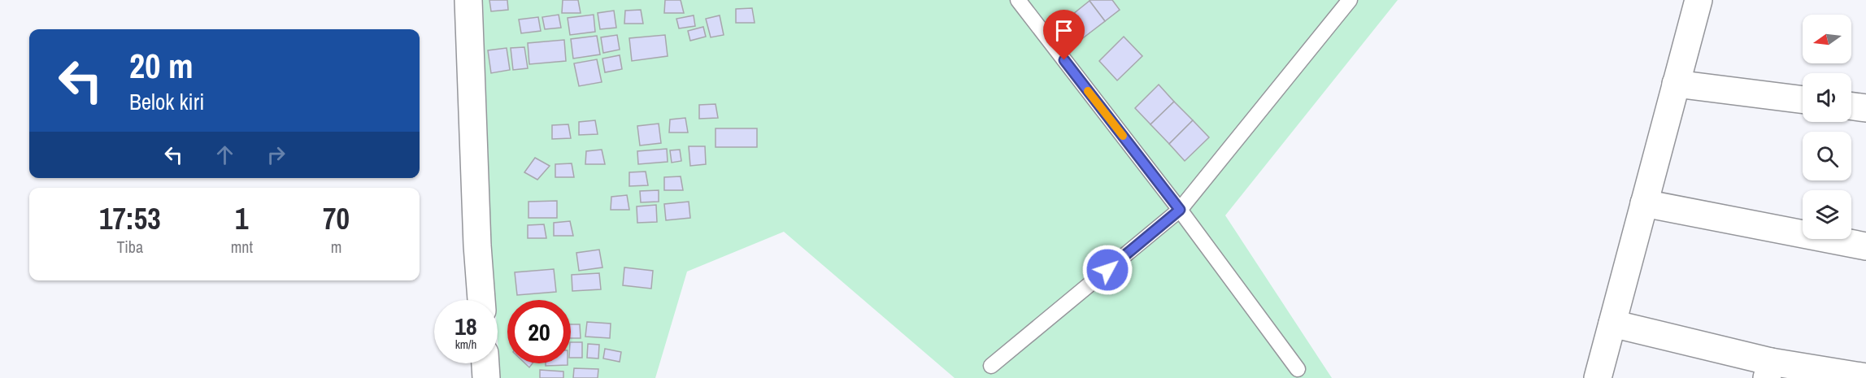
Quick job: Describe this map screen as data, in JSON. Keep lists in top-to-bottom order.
{
  "north": "left",
  "page": {
    "turn": ["20 m", "Belok kiri"],
    "eta": [
      "17:53",
      "Tiba",
      "1",
      "mnt",
      "70",
      "m"
    ],
    "speed": "18 km/h",
    "limit": "20"
  }
}
